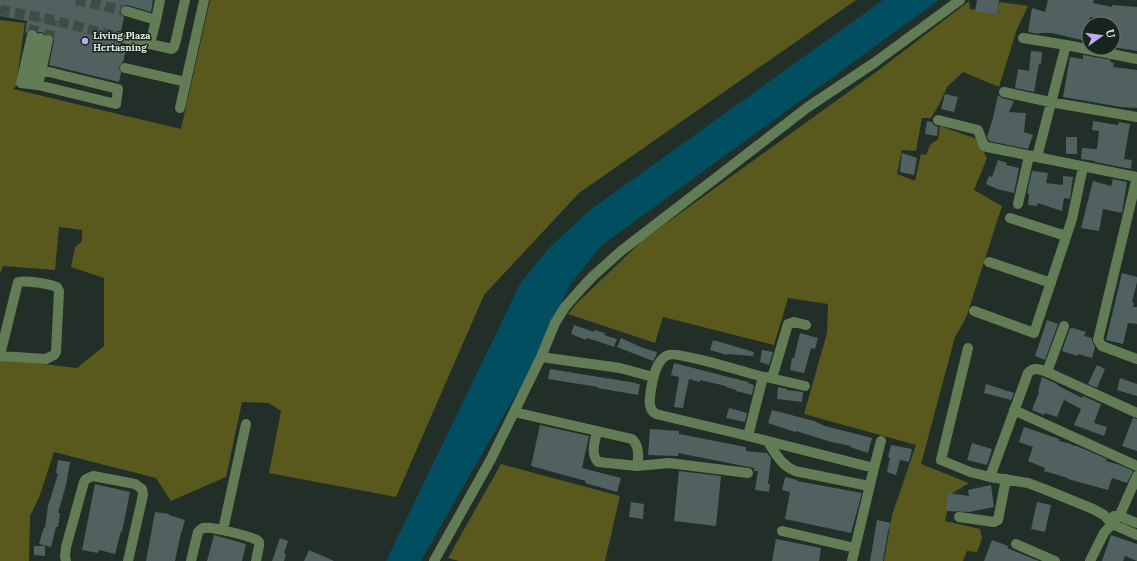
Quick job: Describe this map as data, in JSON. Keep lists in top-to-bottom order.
{
  "places": ["Living Plaza Hertasning"],
  "north": "right"
}
